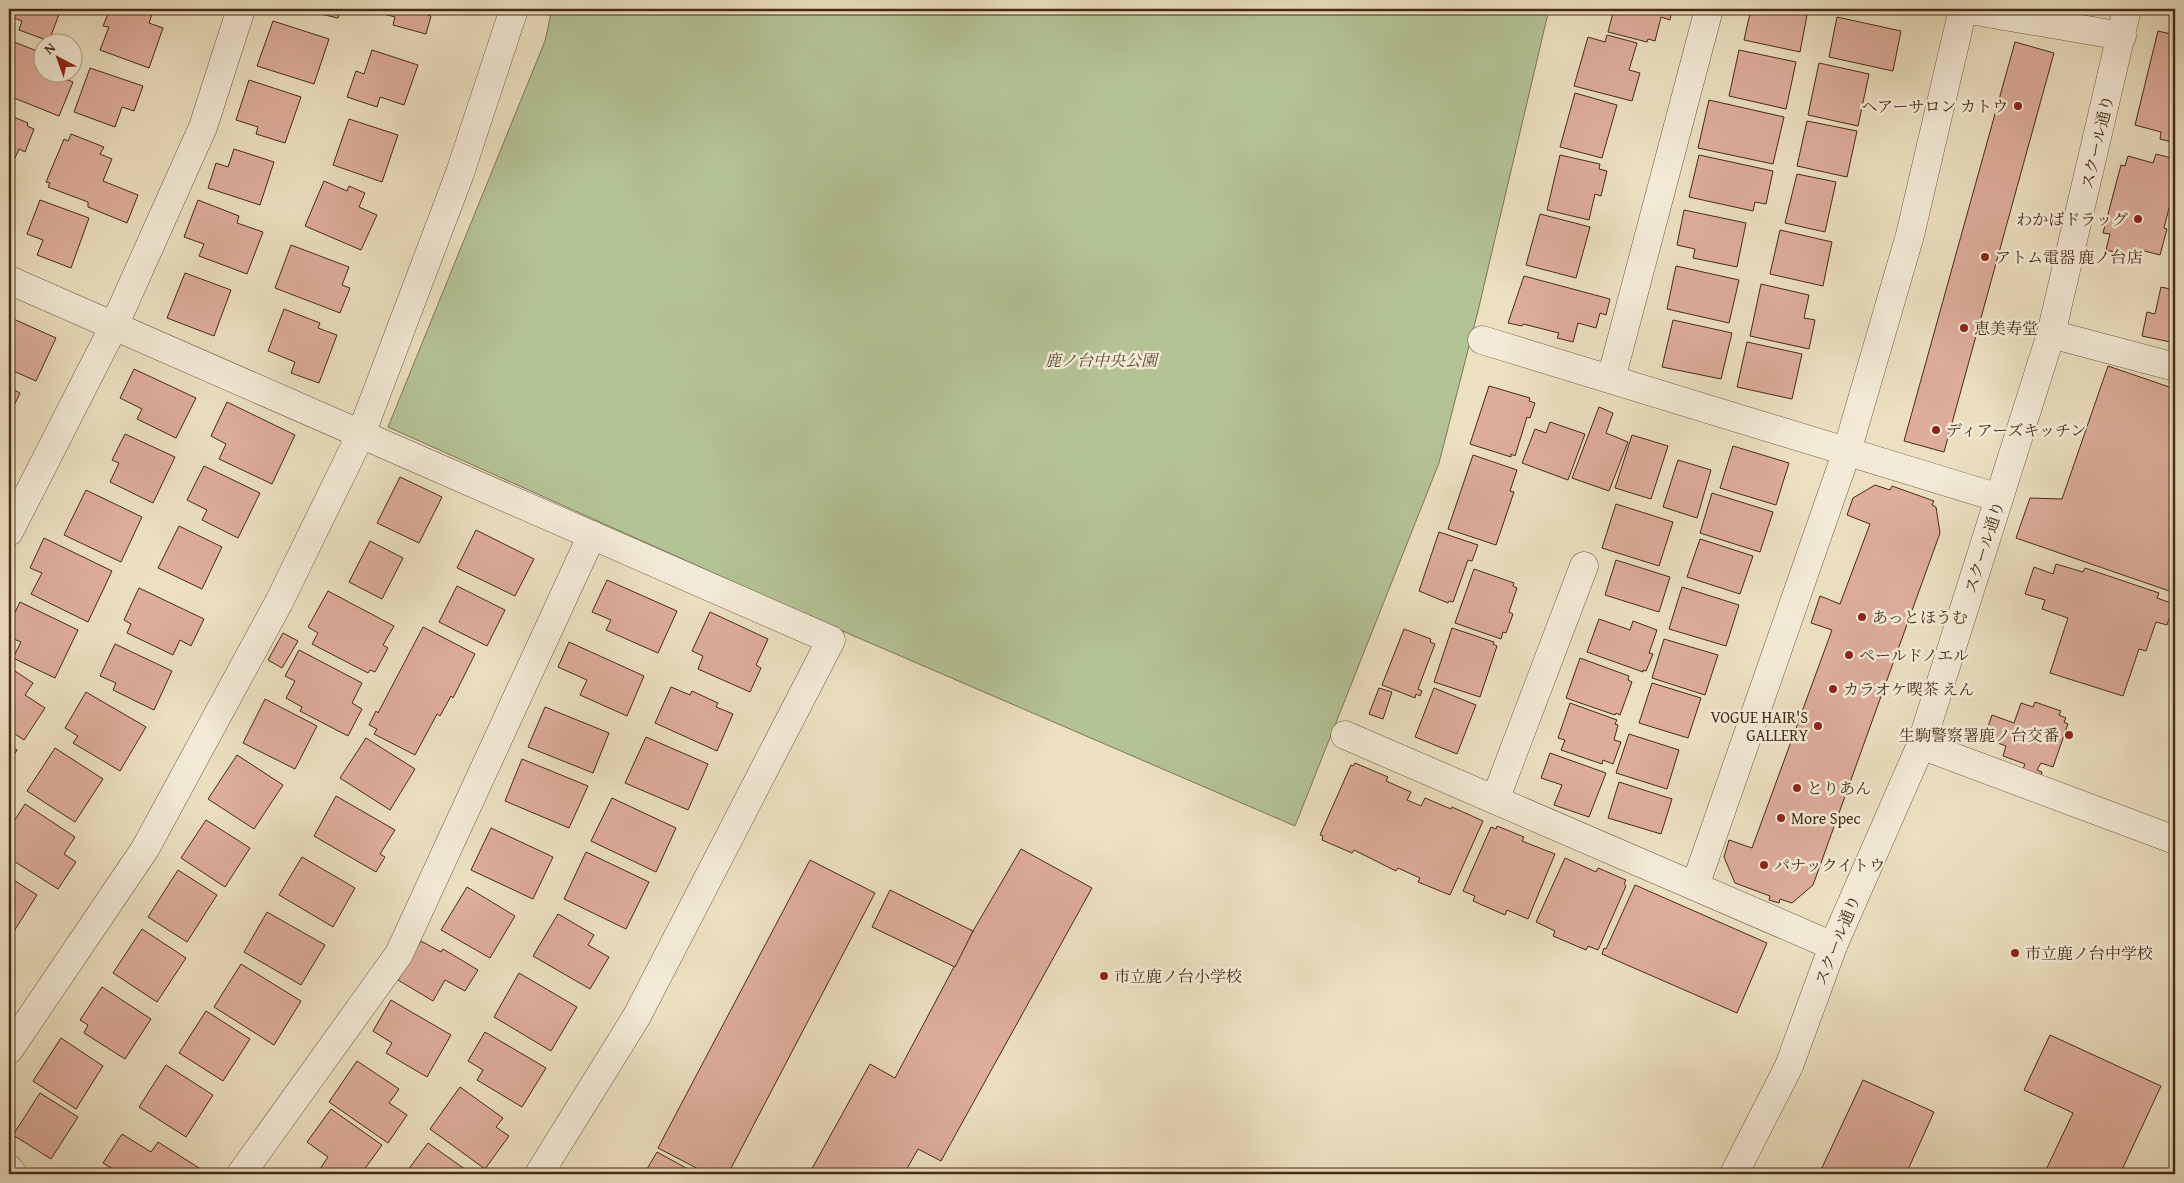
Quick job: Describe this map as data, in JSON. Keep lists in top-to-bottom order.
{
  "streets": {
    "street": ["スクール通り"]
  },
  "parks": ["鹿ノ台中央公園"],
  "places": [
    "ヘアーサロン カトウ",
    "わかばドラッグ",
    "アトム電器 鹿ノ台店",
    "恵美寿堂",
    "ディアーズキッチン",
    "あっとほうむ",
    "ペールドノエル",
    "カラオケ喫茶 えん",
    "VOGUE HAIR'S GALLERY",
    "生駒警察署鹿ノ台交番",
    "とりあん",
    "More Spec",
    "パナックイトウ",
    "市立鹿ノ台中学校",
    "市立鹿ノ台小学校"
  ],
  "north": "top left"
}
